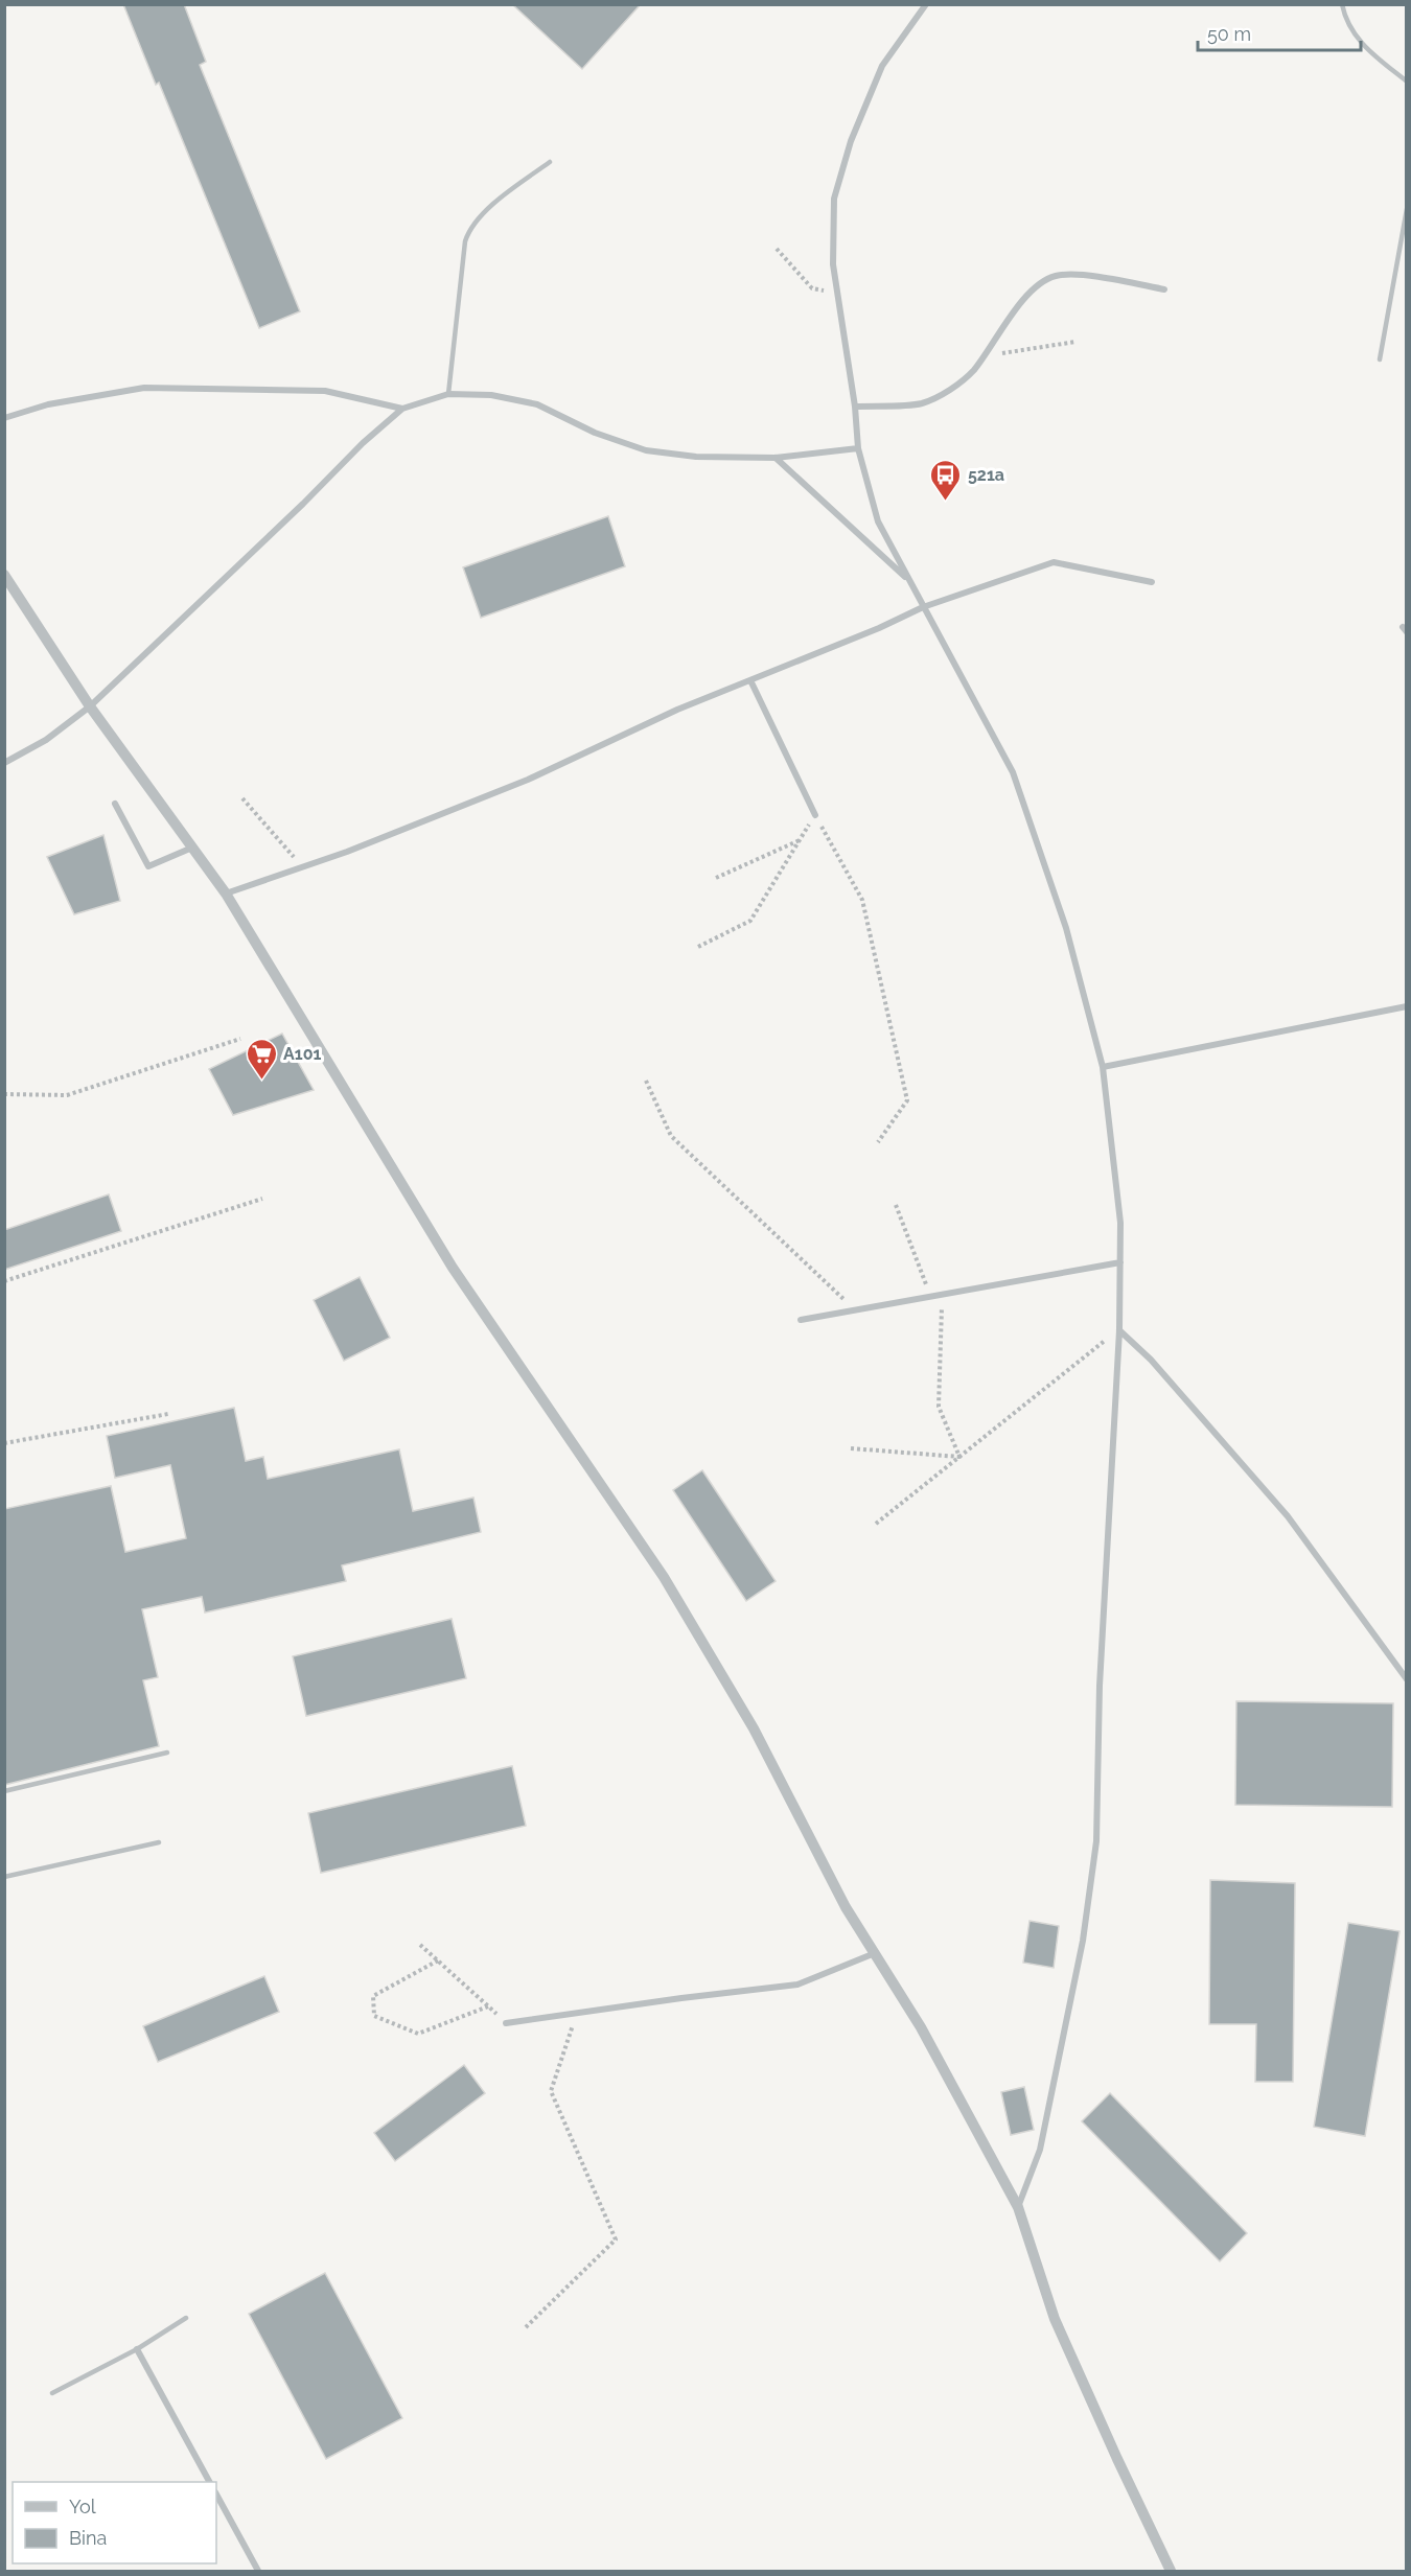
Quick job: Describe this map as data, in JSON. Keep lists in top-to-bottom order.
{
  "places": {
    "bus stop": ["521a"],
    "supermarket": ["A101"]
  },
  "legend": ["Yol", "Bina"],
  "scale_bar": "50 m"
}
